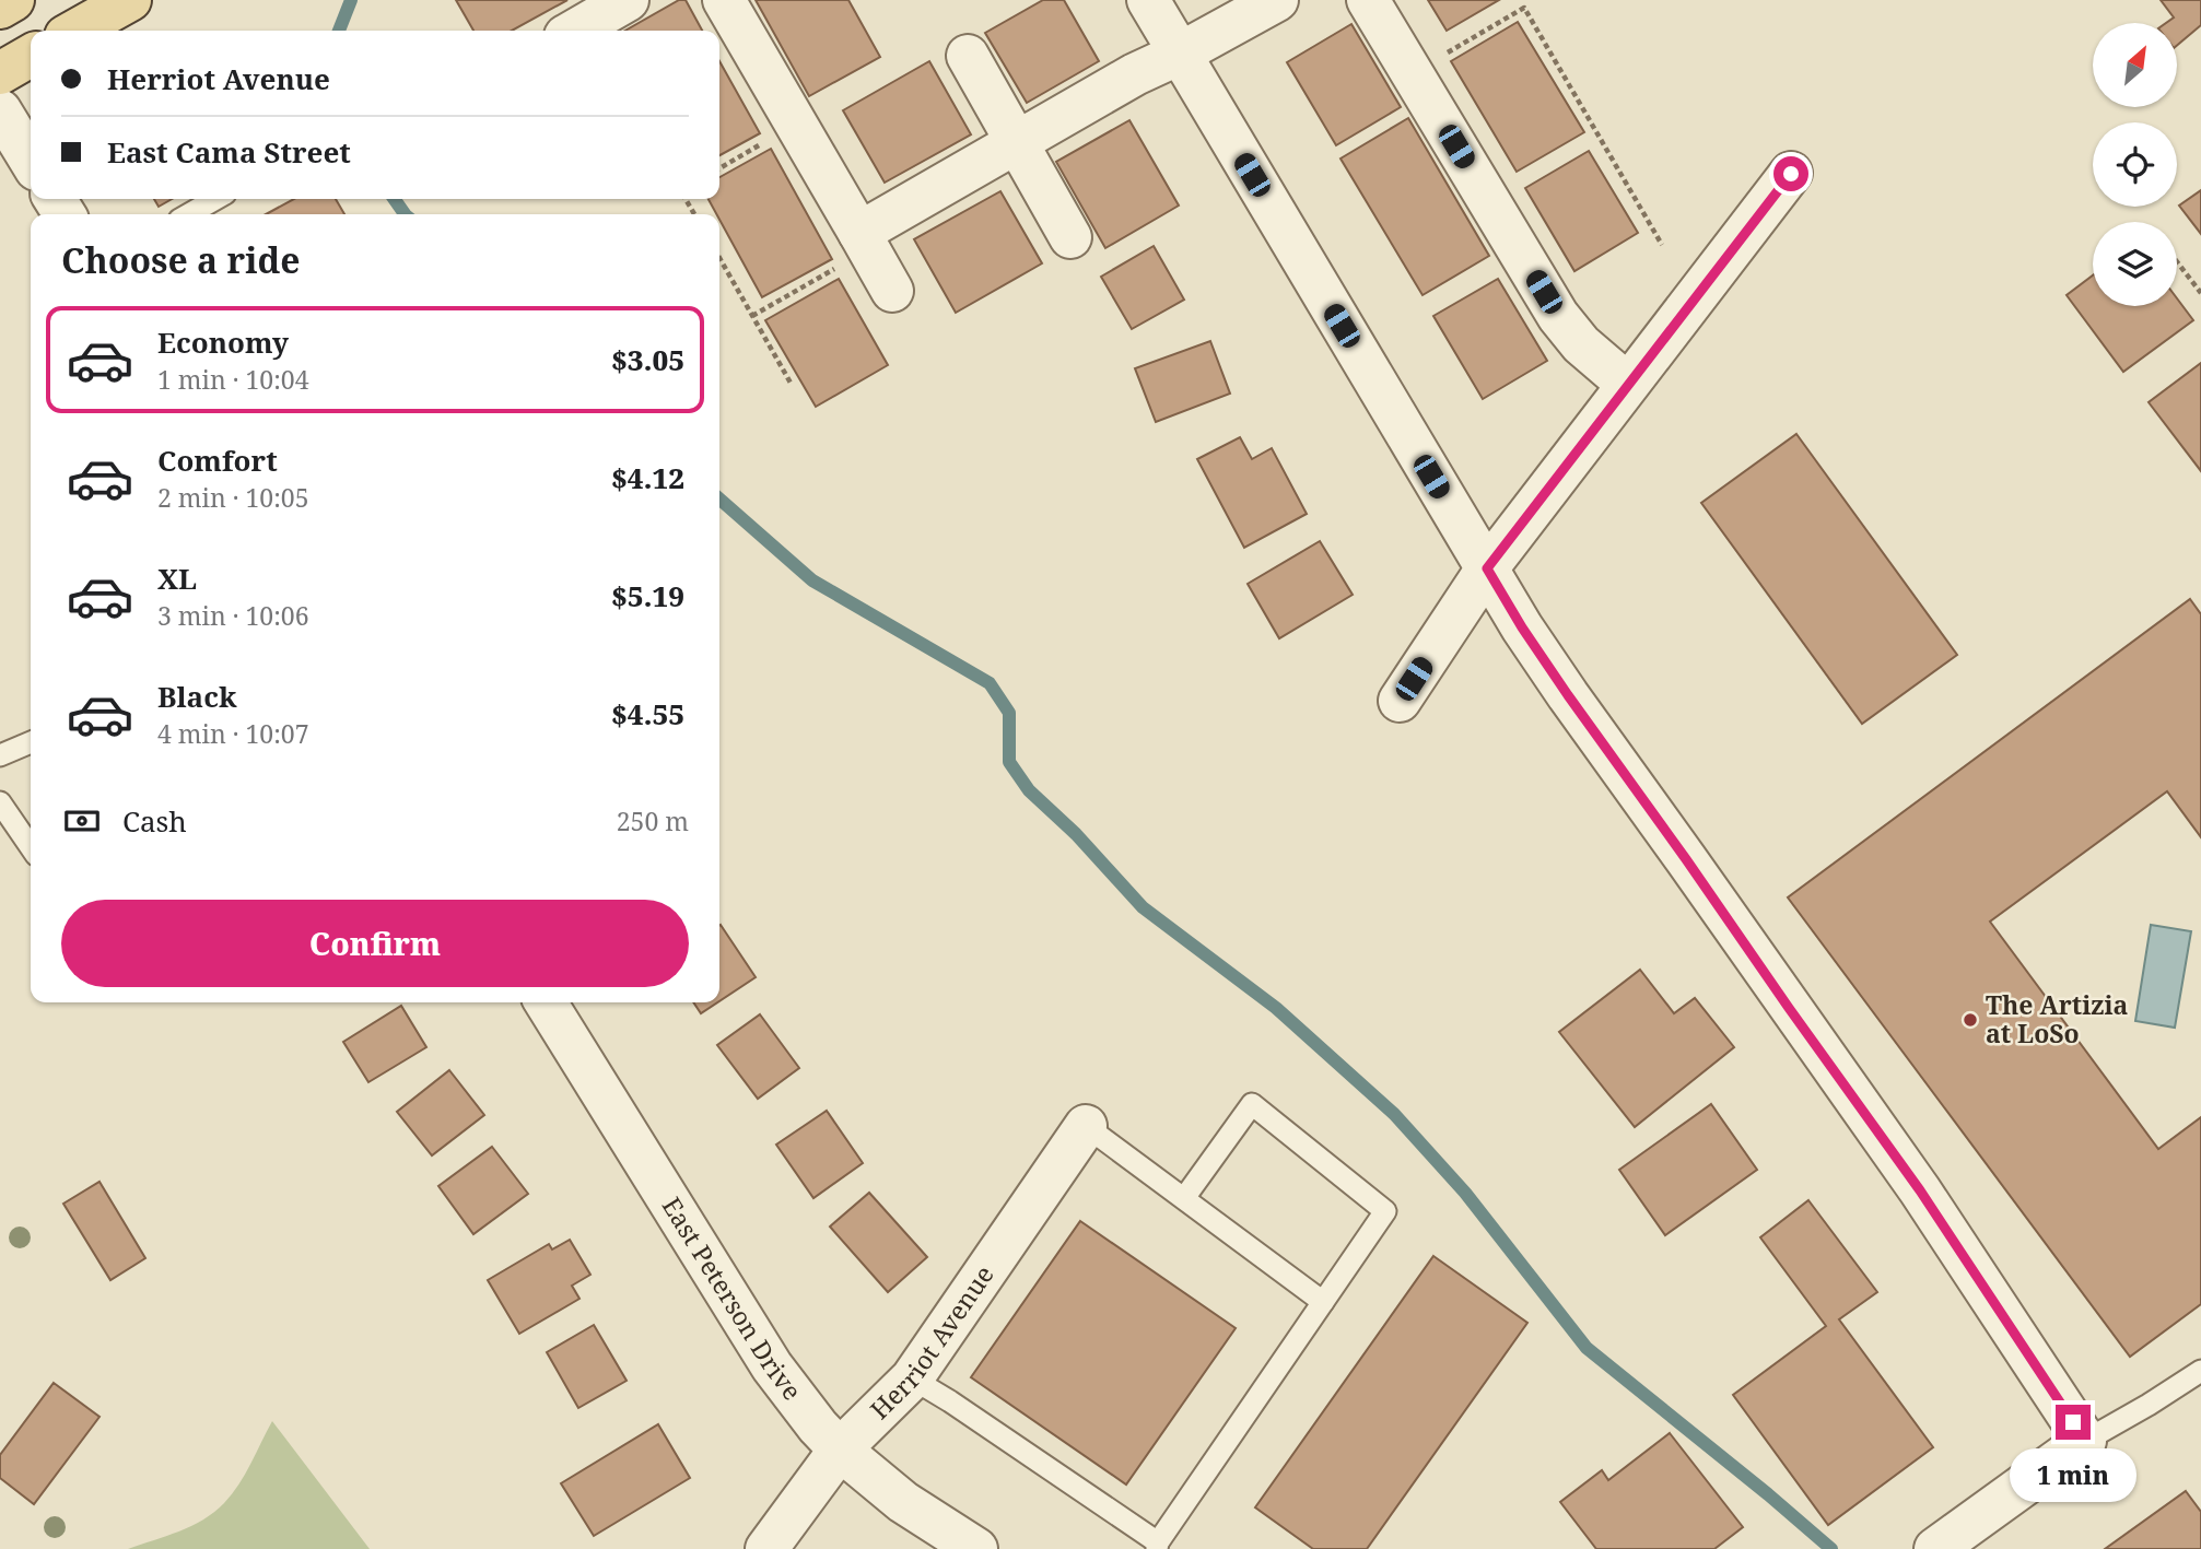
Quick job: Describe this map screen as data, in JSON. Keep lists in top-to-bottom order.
{
  "streets": {
    "street": ["East Peterson Drive", "Herriot Avenue"]
  },
  "crossings": [
    ["East Peterson Drive", "Herriot Avenue"]
  ],
  "places": ["The Artizia at LoSo"],
  "north": "top right",
  "page": {
    "banner": ["Herriot Avenue", "East Cama Street"],
    "heading": "Choose a ride",
    "list": [
      {
        "name": "Economy",
        "note": "1 min · 10:04",
        "value": "$3.05"
      },
      {
        "name": "Comfort",
        "note": "2 min · 10:05",
        "value": "$4.12"
      },
      {
        "name": "XL",
        "note": "3 min · 10:06",
        "value": "$5.19"
      },
      {
        "name": "Black",
        "note": "4 min · 10:07",
        "value": "$4.55"
      }
    ],
    "pay": ["Cash", "250 m"],
    "buttons": "Confirm",
    "bubble": "1 min"
  }
}
